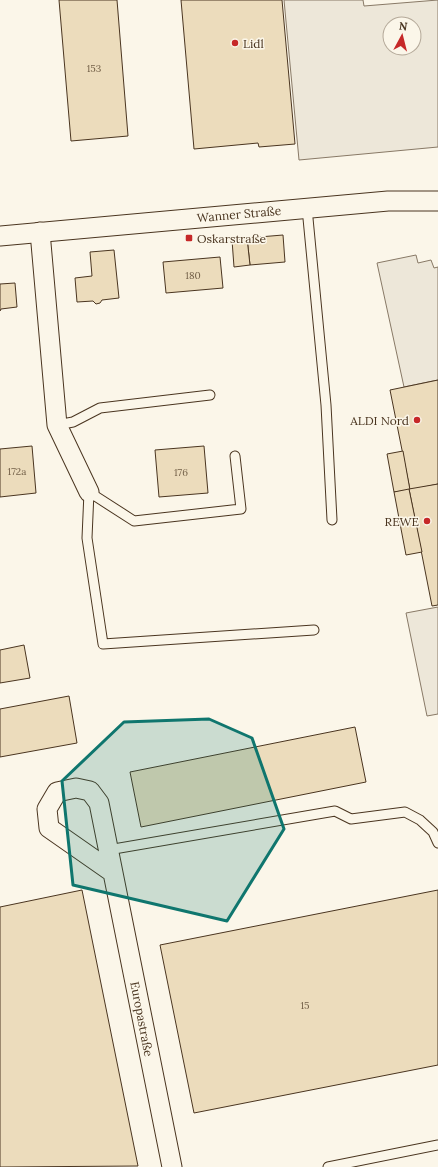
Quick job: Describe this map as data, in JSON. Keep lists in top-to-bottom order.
{
  "streets": {
    "street": ["Wanner Straße", "Europastraße"]
  },
  "places": {
    "other": ["Lidl", "ALDI Nord", "REWE"],
    "transit": ["Oskarstraße"]
  },
  "house_numbers": [
    "153",
    "180",
    "172a",
    "176",
    "15"
  ],
  "north": "top"
}
